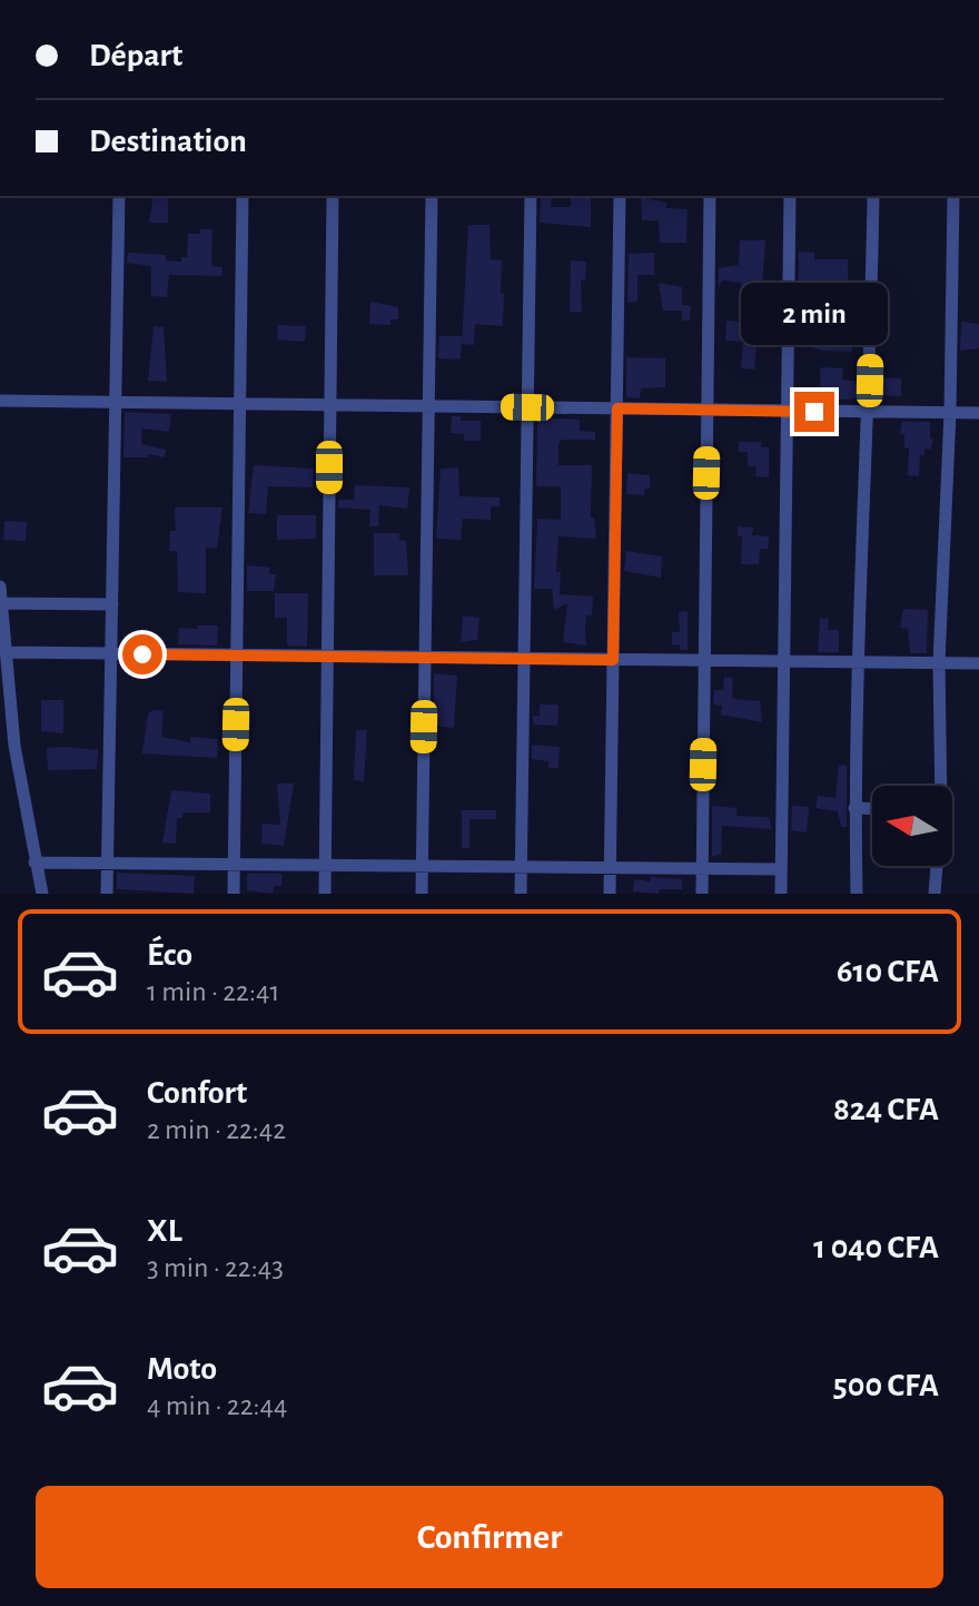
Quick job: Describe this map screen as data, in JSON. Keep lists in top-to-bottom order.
{
  "north": "left",
  "page": {
    "banner": ["Départ", "Destination"],
    "bubble": "2 min",
    "list": [
      {
        "name": "Éco",
        "note": "1 min · 22:41",
        "value": "610 CFA"
      },
      {
        "name": "Confort",
        "note": "2 min · 22:42",
        "value": "824 CFA"
      },
      {
        "name": "XL",
        "note": "3 min · 22:43",
        "value": "1 040 CFA"
      },
      {
        "name": "Moto",
        "note": "4 min · 22:44",
        "value": "500 CFA"
      }
    ],
    "buttons": "Confirmer"
  }
}
